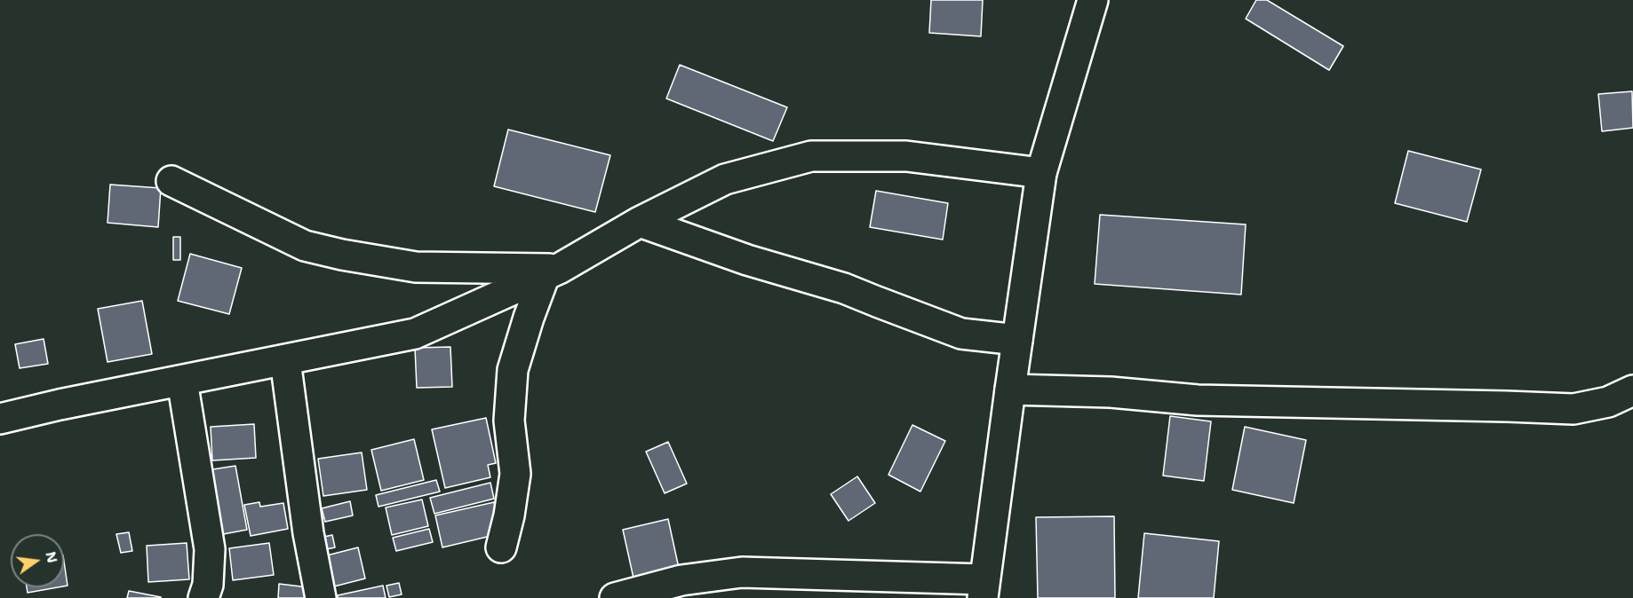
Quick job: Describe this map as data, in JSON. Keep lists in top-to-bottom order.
{
  "north": "right"
}
